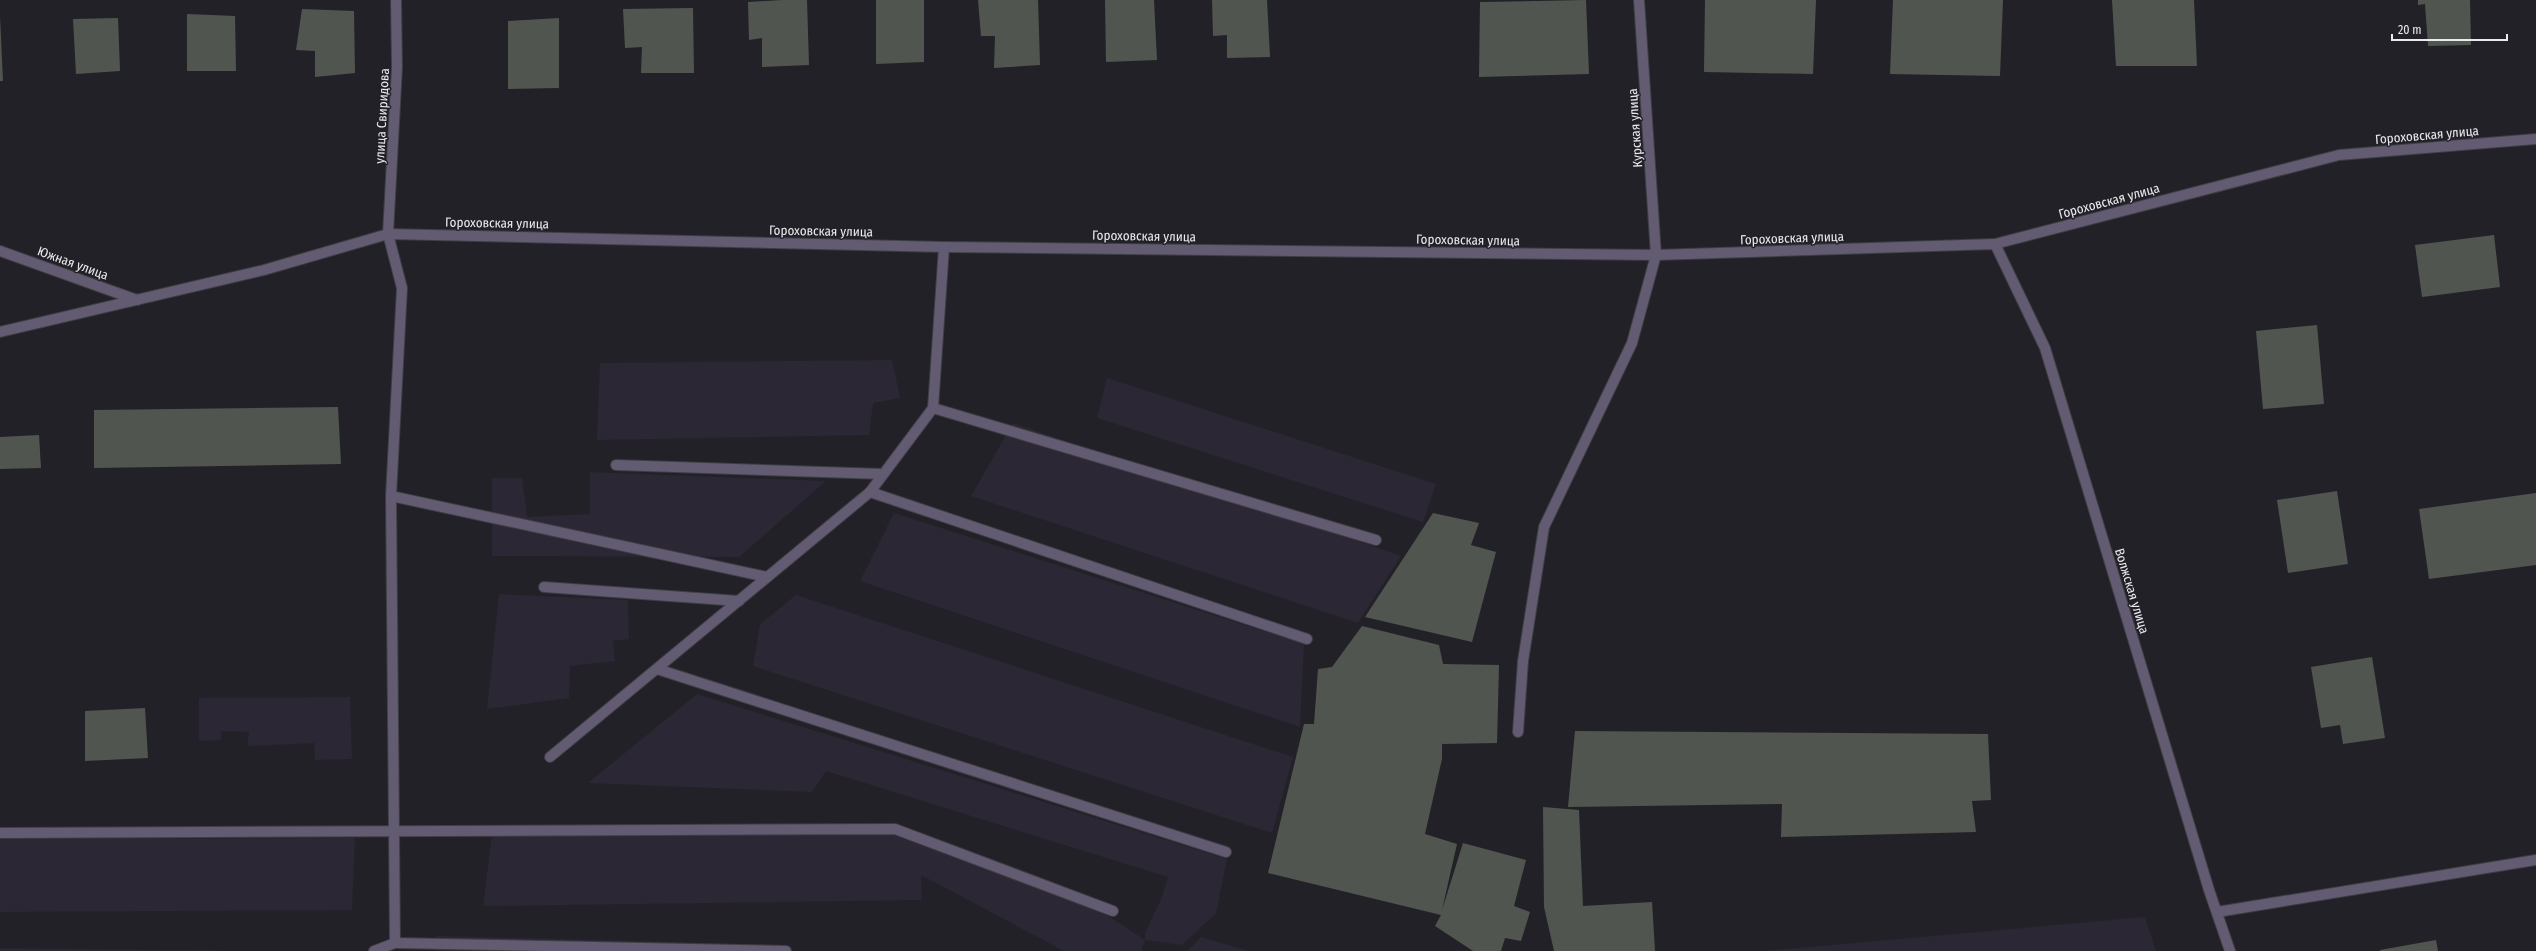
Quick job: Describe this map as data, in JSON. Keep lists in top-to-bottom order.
{
  "streets": {
    "street": [
      "улица Свиридова",
      "Курская улица",
      "Гороховская улица",
      "Южная улица",
      "Волжская улица"
    ]
  },
  "crossings": [
    ["улица Свиридова", "Гороховская улица"],
    ["Курская улица", "Гороховская улица"],
    ["Гороховская улица", "Южная улица"],
    ["Гороховская улица", "Волжская улица"]
  ],
  "scale_bar": "20 m"
}
